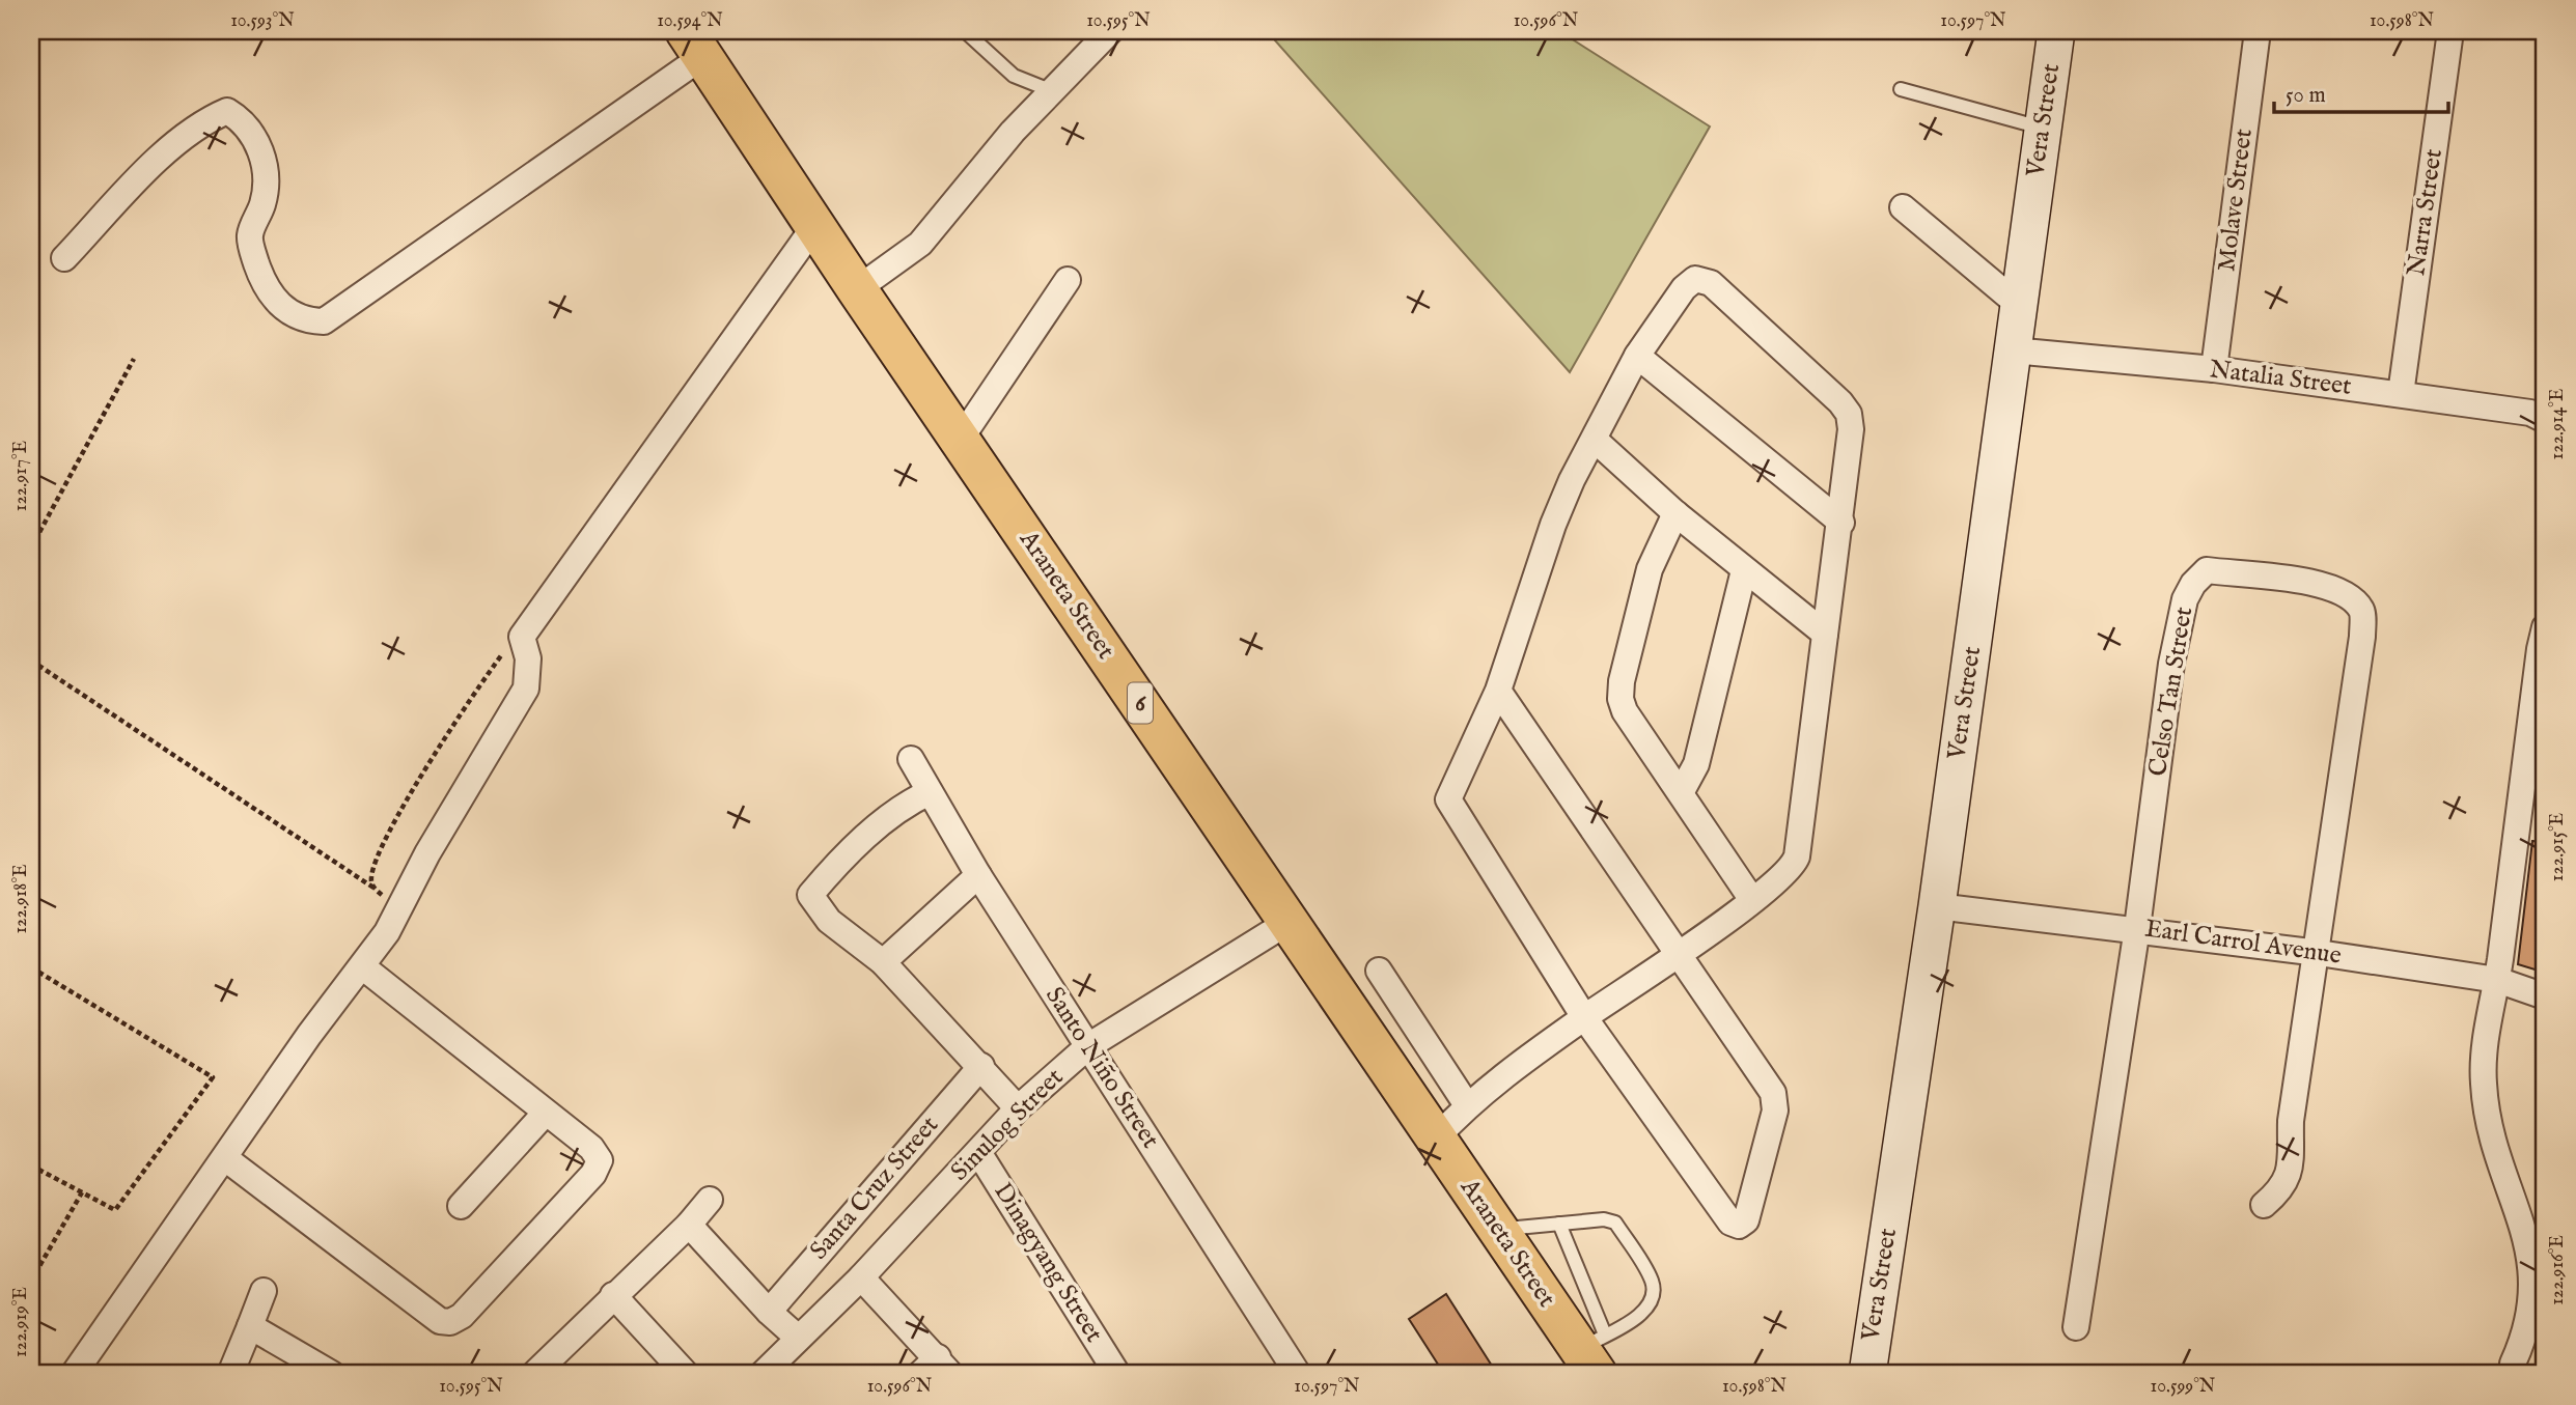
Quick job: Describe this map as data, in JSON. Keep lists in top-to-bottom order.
{
  "streets": {
    "highway": ["Araneta Street", "6"],
    "street": [
      "Vera Street",
      "Molave Street",
      "Narra Street",
      "Natalia Street",
      "Celso Tan Street",
      "Earl Carrol Avenue",
      "Santo Niño Street",
      "Sinulog Street",
      "Santa Cruz Street",
      "Dinagyang Street"
    ]
  },
  "crossings": [
    ["Vera Street", "Natalia Street"],
    ["Vera Street", "Earl Carrol Avenue"],
    ["Molave Street", "Natalia Street"],
    ["Narra Street", "Natalia Street"],
    ["Araneta Street", "Sinulog Street"],
    ["Celso Tan Street", "Earl Carrol Avenue"],
    ["Santo Niño Street", "Sinulog Street"],
    ["Sinulog Street", "Dinagyang Street"]
  ],
  "scale_bar": "50 m",
  "coordinates": [
    "10.593°N",
    "10.594°N",
    "10.595°N",
    "10.596°N",
    "10.597°N",
    "10.598°N",
    "122.914°E",
    "122.917°E",
    "122.915°E",
    "122.918°E",
    "122.916°E",
    "122.919°E",
    "10.599°N"
  ]
}
